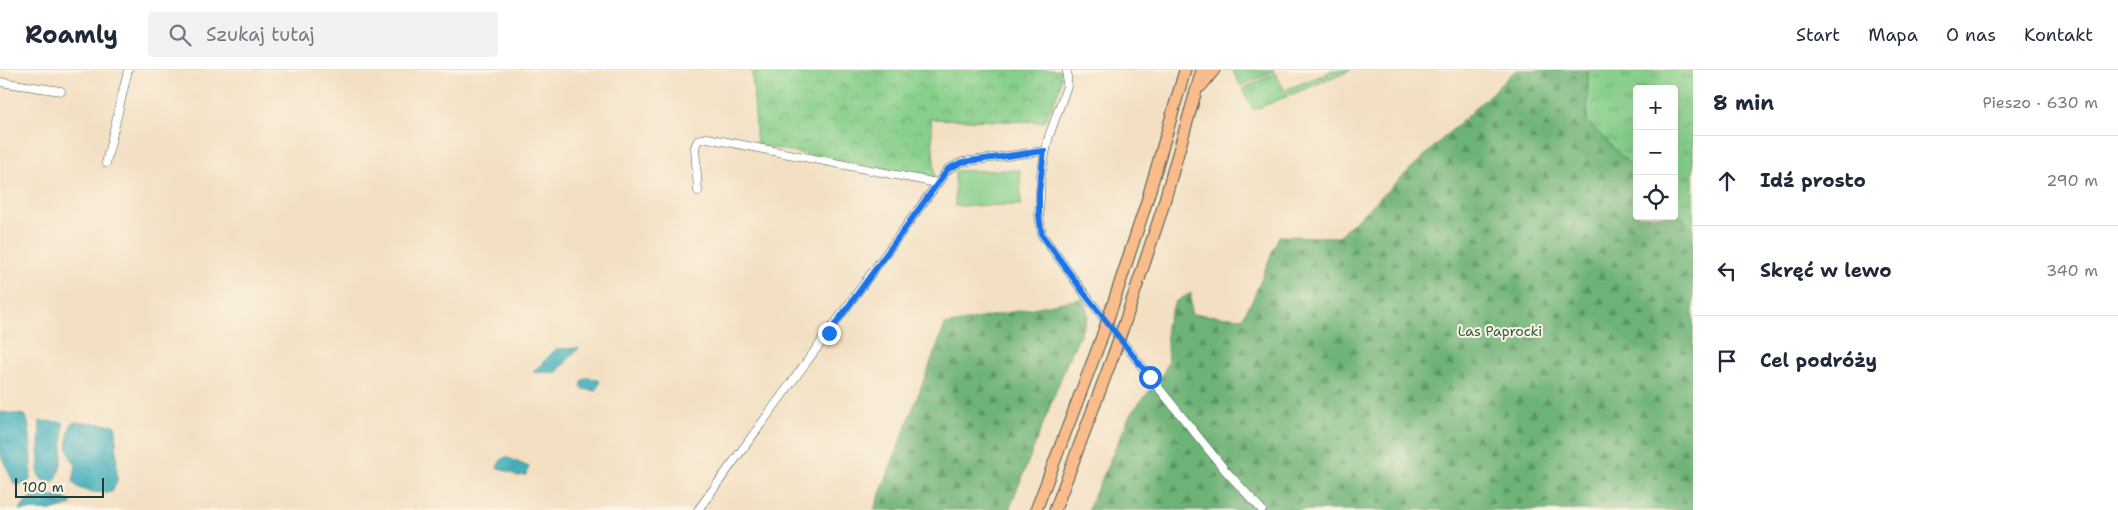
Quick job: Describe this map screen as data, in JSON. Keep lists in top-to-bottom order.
{
  "parks": ["Las Paprocki"],
  "scale_bar": "100 m",
  "page": {
    "header": "Roamly",
    "search": "Szukaj tutaj",
    "nav": [
      "Start",
      "Mapa",
      "O nas",
      "Kontakt"
    ],
    "heading": ["8 min", "Pieszo · 630 m"],
    "map_buttons": ["+", "−"],
    "list": [
      ["Idź prosto", "290 m"],
      ["Skręć w lewo", "340 m"],
      "Cel podróży"
    ],
    "scale": "100 m"
  }
}
